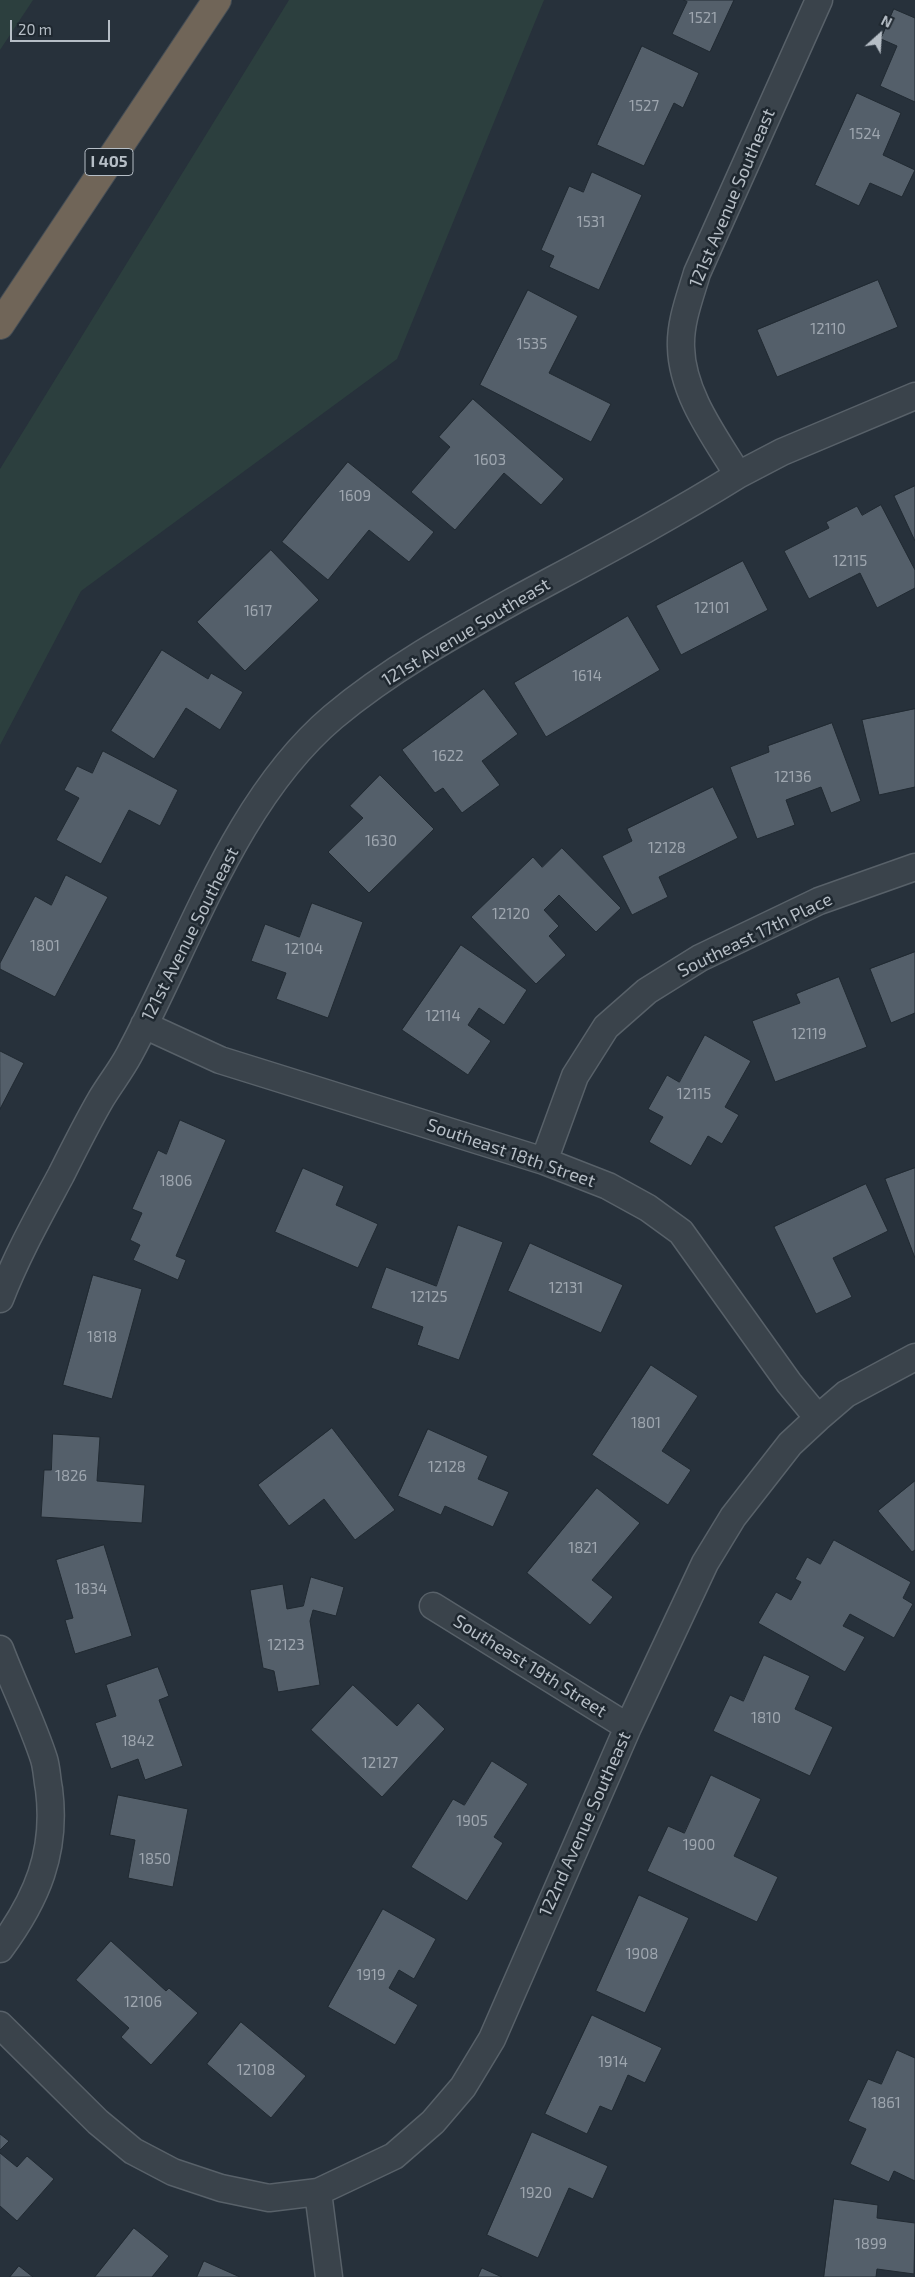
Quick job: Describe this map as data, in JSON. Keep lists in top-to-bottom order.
{
  "streets": {
    "highway": ["I 405"],
    "street": [
      "121st Avenue Southeast",
      "Southeast 17th Place",
      "Southeast 18th Street",
      "Southeast 19th Street",
      "122nd Avenue Southeast"
    ]
  },
  "crossings": [
    ["121st Avenue Southeast", "Southeast 18th Street"],
    ["Southeast 17th Place", "Southeast 18th Street"],
    ["Southeast 18th Street", "122nd Avenue Southeast"],
    ["Southeast 19th Street", "122nd Avenue Southeast"]
  ],
  "house_numbers": [
    "1521",
    "1527",
    "1524",
    "1531",
    "12110",
    "1535",
    "1603",
    "1609",
    "12115",
    "12101",
    "1617",
    "1614",
    "1622",
    "12136",
    "1630",
    "12128",
    "12120",
    "1801",
    "12104",
    "12114",
    "12119",
    "12115",
    "1806",
    "12131",
    "12125",
    "1818",
    "1801",
    "12128",
    "1826",
    "1821",
    "1834",
    "12123",
    "1810",
    "1842",
    "12127",
    "1905",
    "1900",
    "1850",
    "1908",
    "1919",
    "12106",
    "1914",
    "12108",
    "1861",
    "1920",
    "1899"
  ],
  "scale_bar": "20 m",
  "north": "top right"
}
